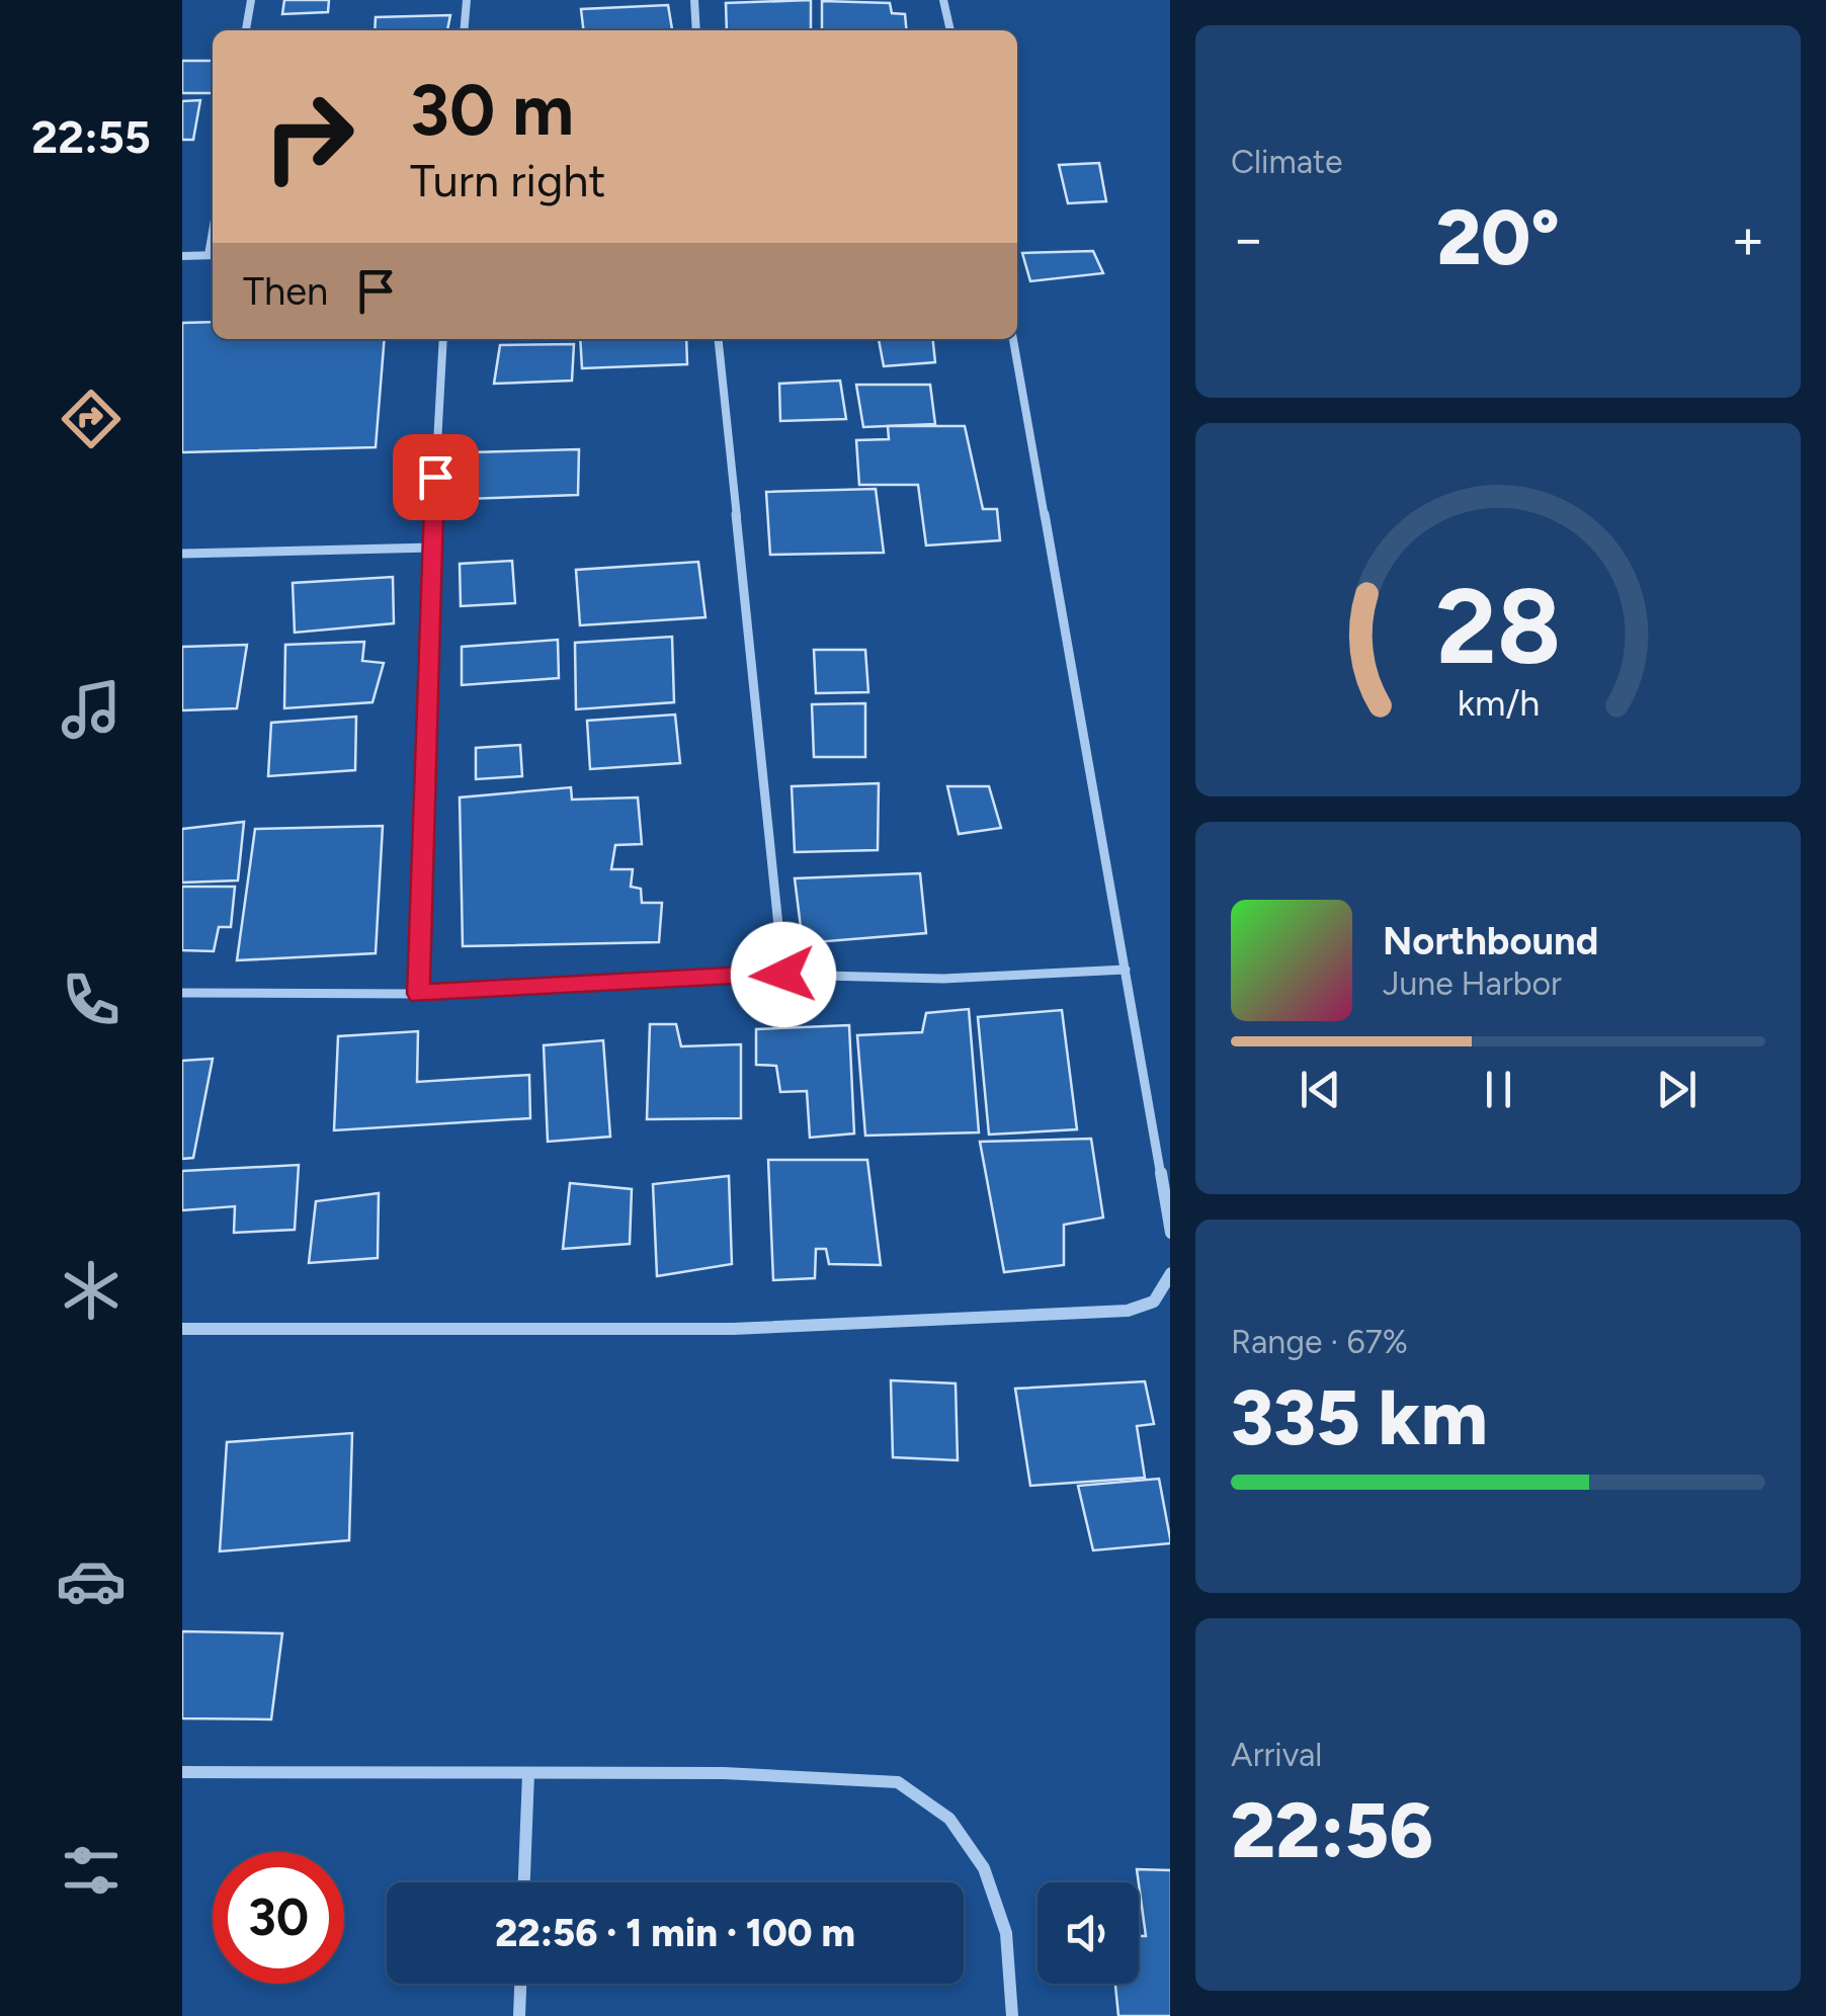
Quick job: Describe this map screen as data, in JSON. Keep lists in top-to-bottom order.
{
  "page": {
    "tabs": "22:55",
    "tile": [
      "Climate",
      ["Range · 67%", "335 km"],
      ["Arrival", "22:56"]
    ],
    "turn": ["30 m", "Turn right"],
    "heat": ["−", "20°", "+"],
    "then": "Then",
    "song": ["Northbound", "June Harbor"],
    "limit": "30",
    "trip": "22:56 · 1 min · 100 m",
    "gauge": ["28", "km/h"]
  }
}
